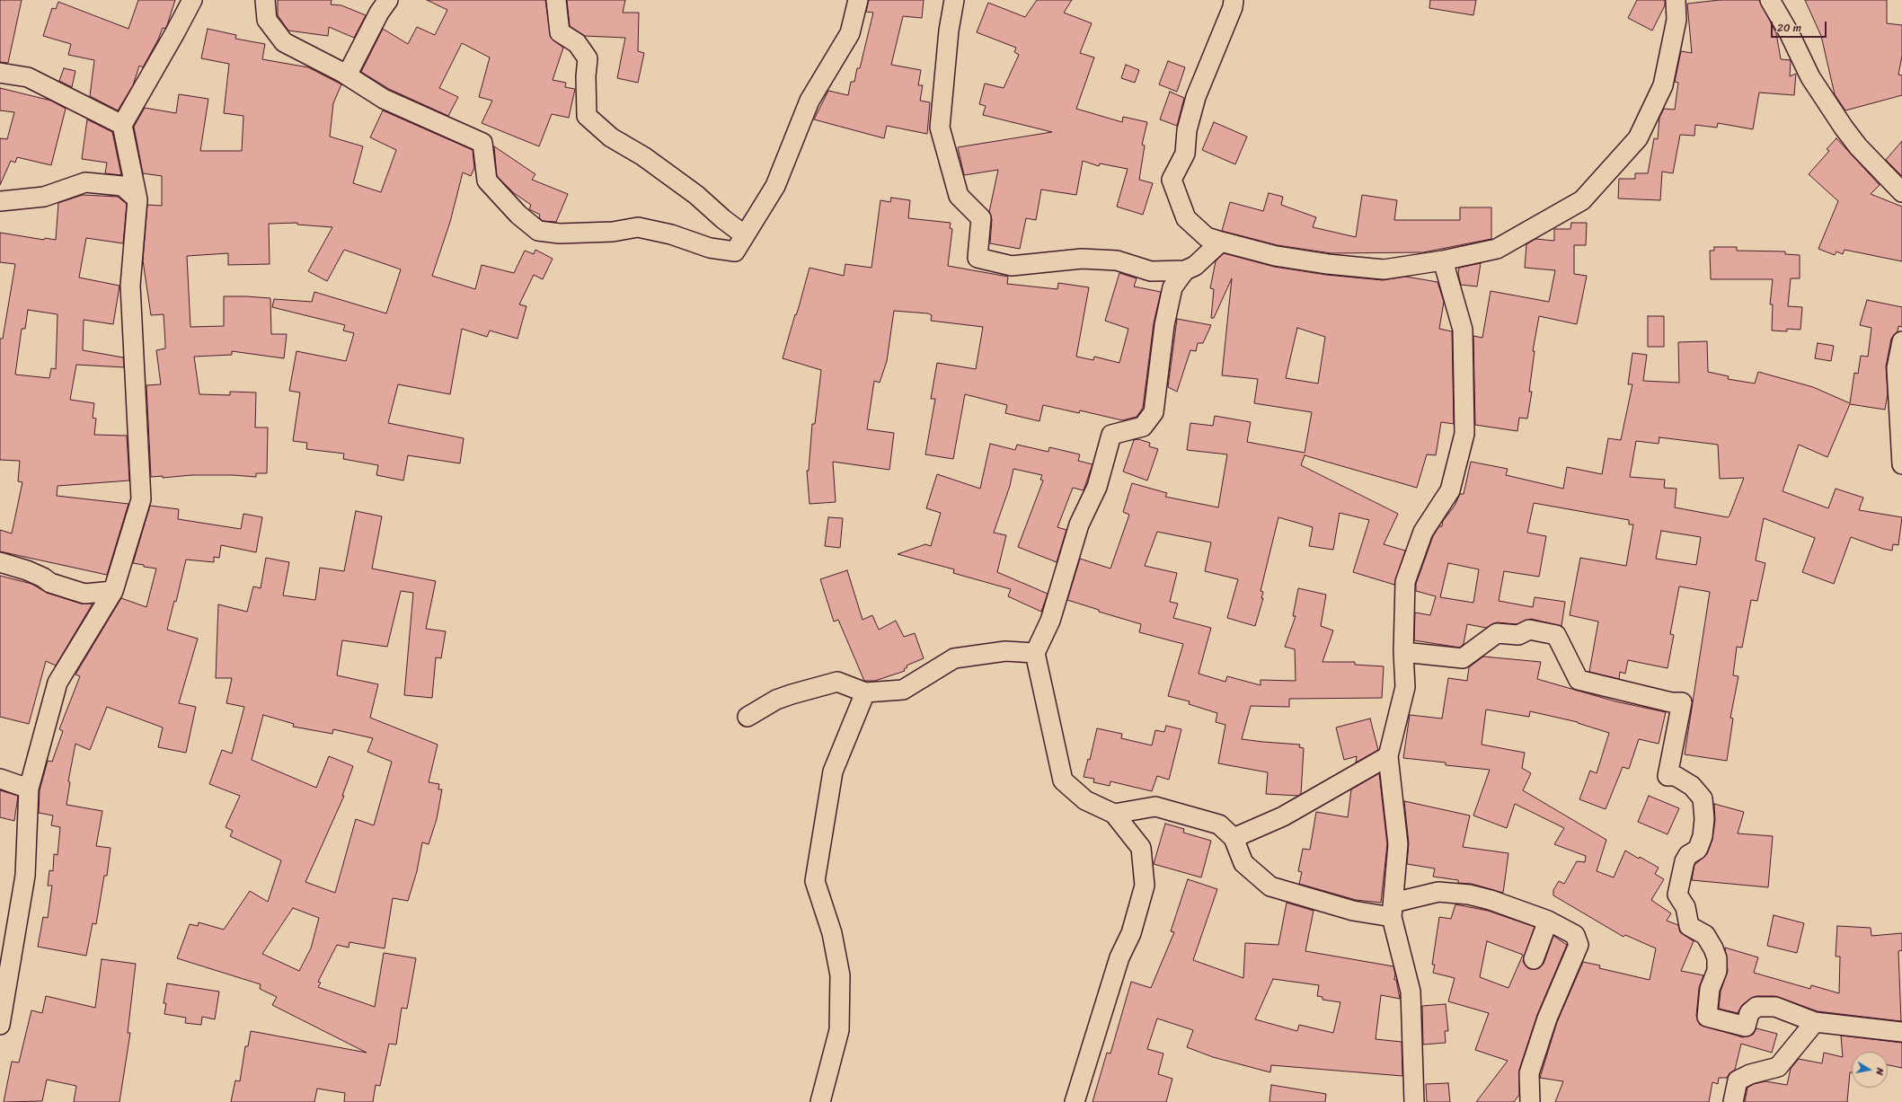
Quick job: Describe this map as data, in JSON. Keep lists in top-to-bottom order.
{
  "scale_bar": "20 m",
  "north": "right"
}
